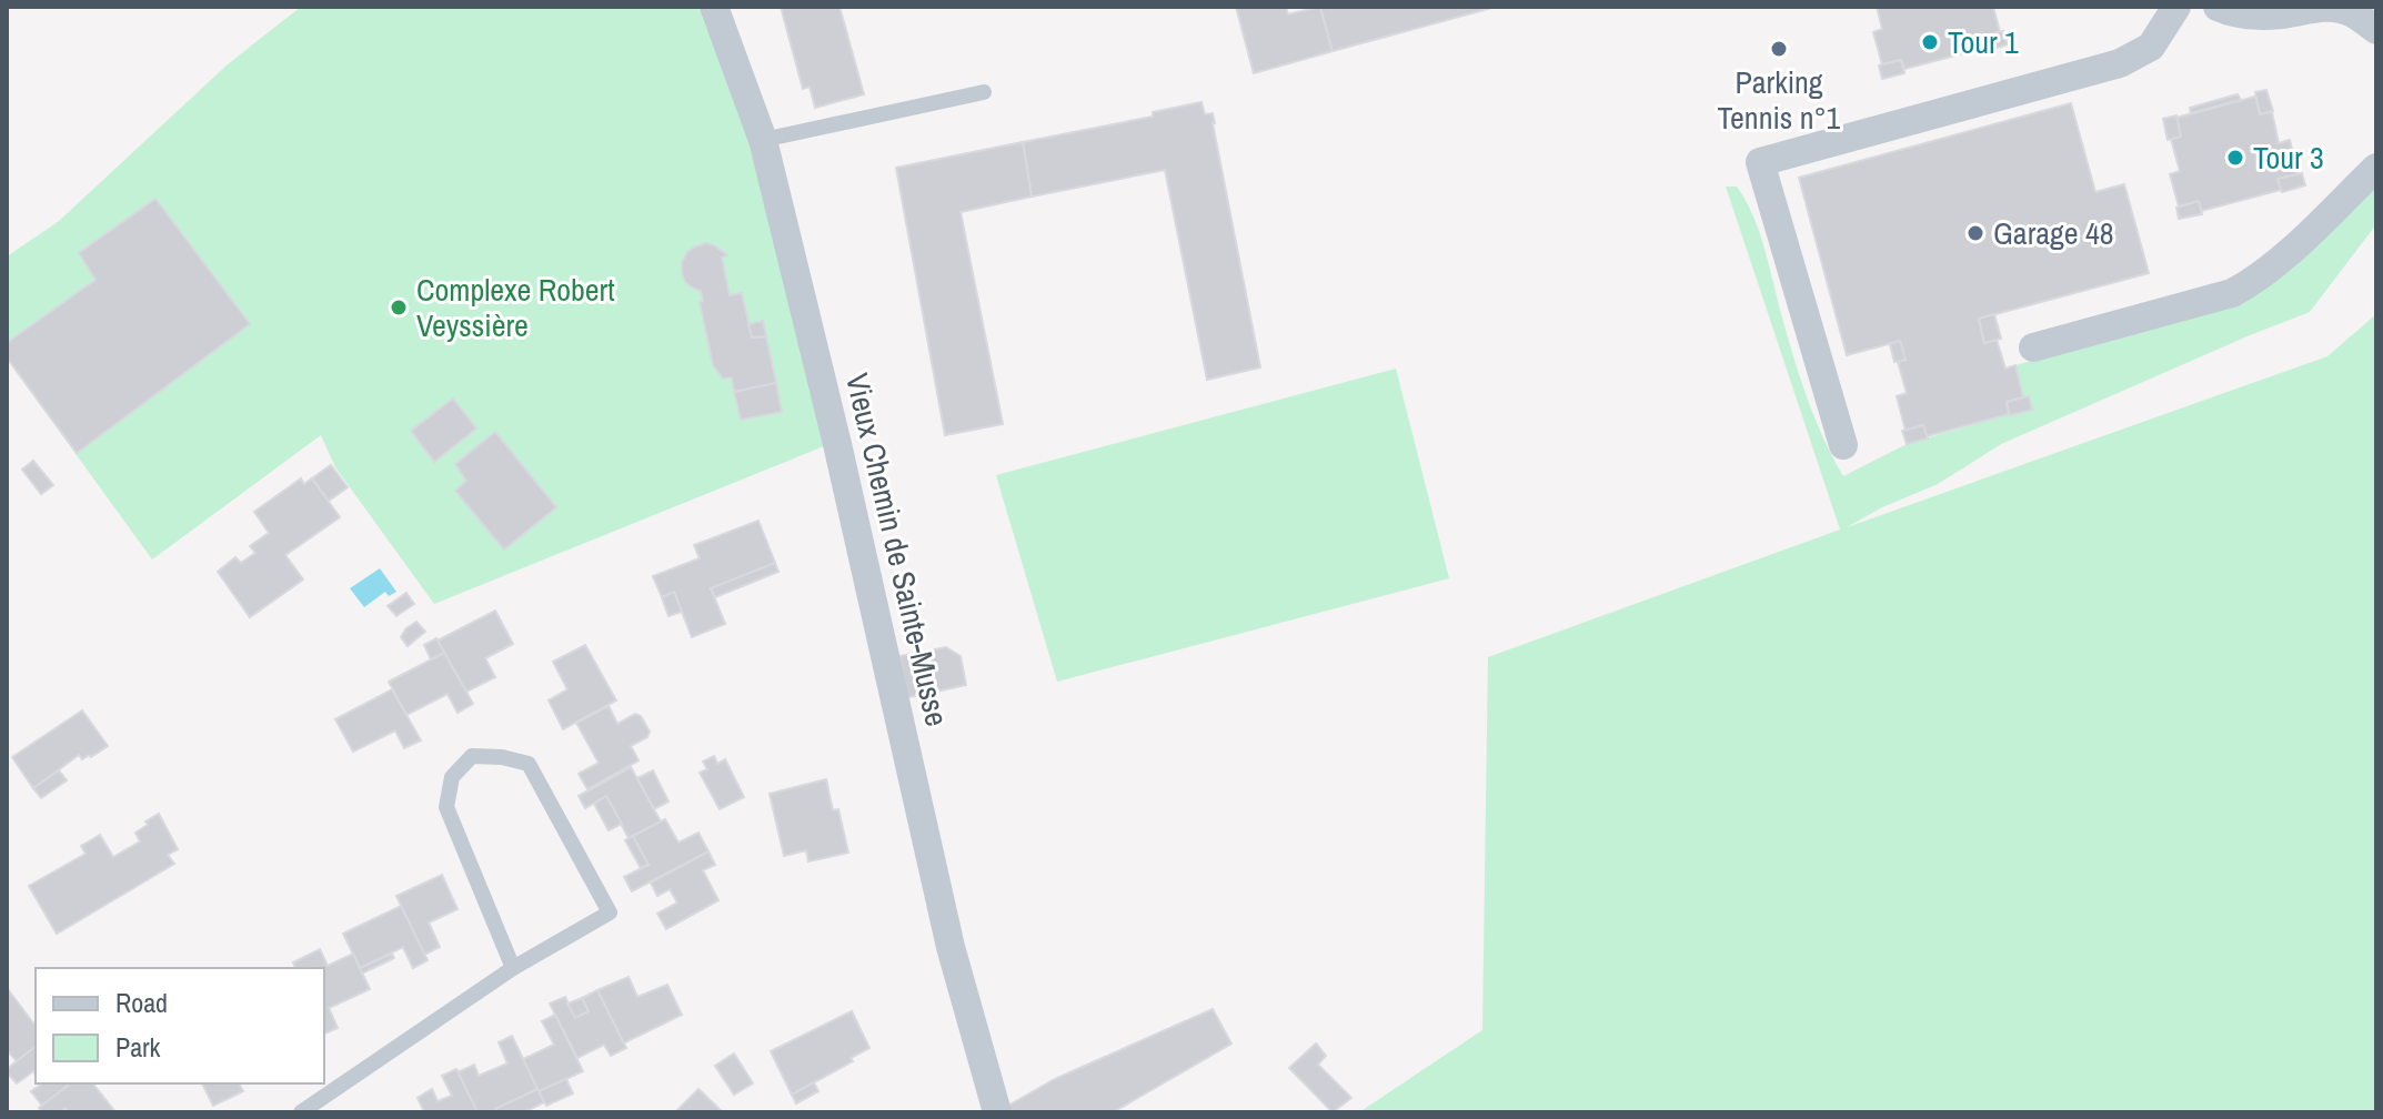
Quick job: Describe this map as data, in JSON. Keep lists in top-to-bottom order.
{
  "streets": {
    "street": ["Vieux Chemin de Sainte-Musse"]
  },
  "places": [
    "Tour 1",
    "Parking Tennis n°1",
    "Tour 3",
    "Garage 48",
    "Complexe Robert Veyssière"
  ],
  "legend": ["Road", "Park"]
}
